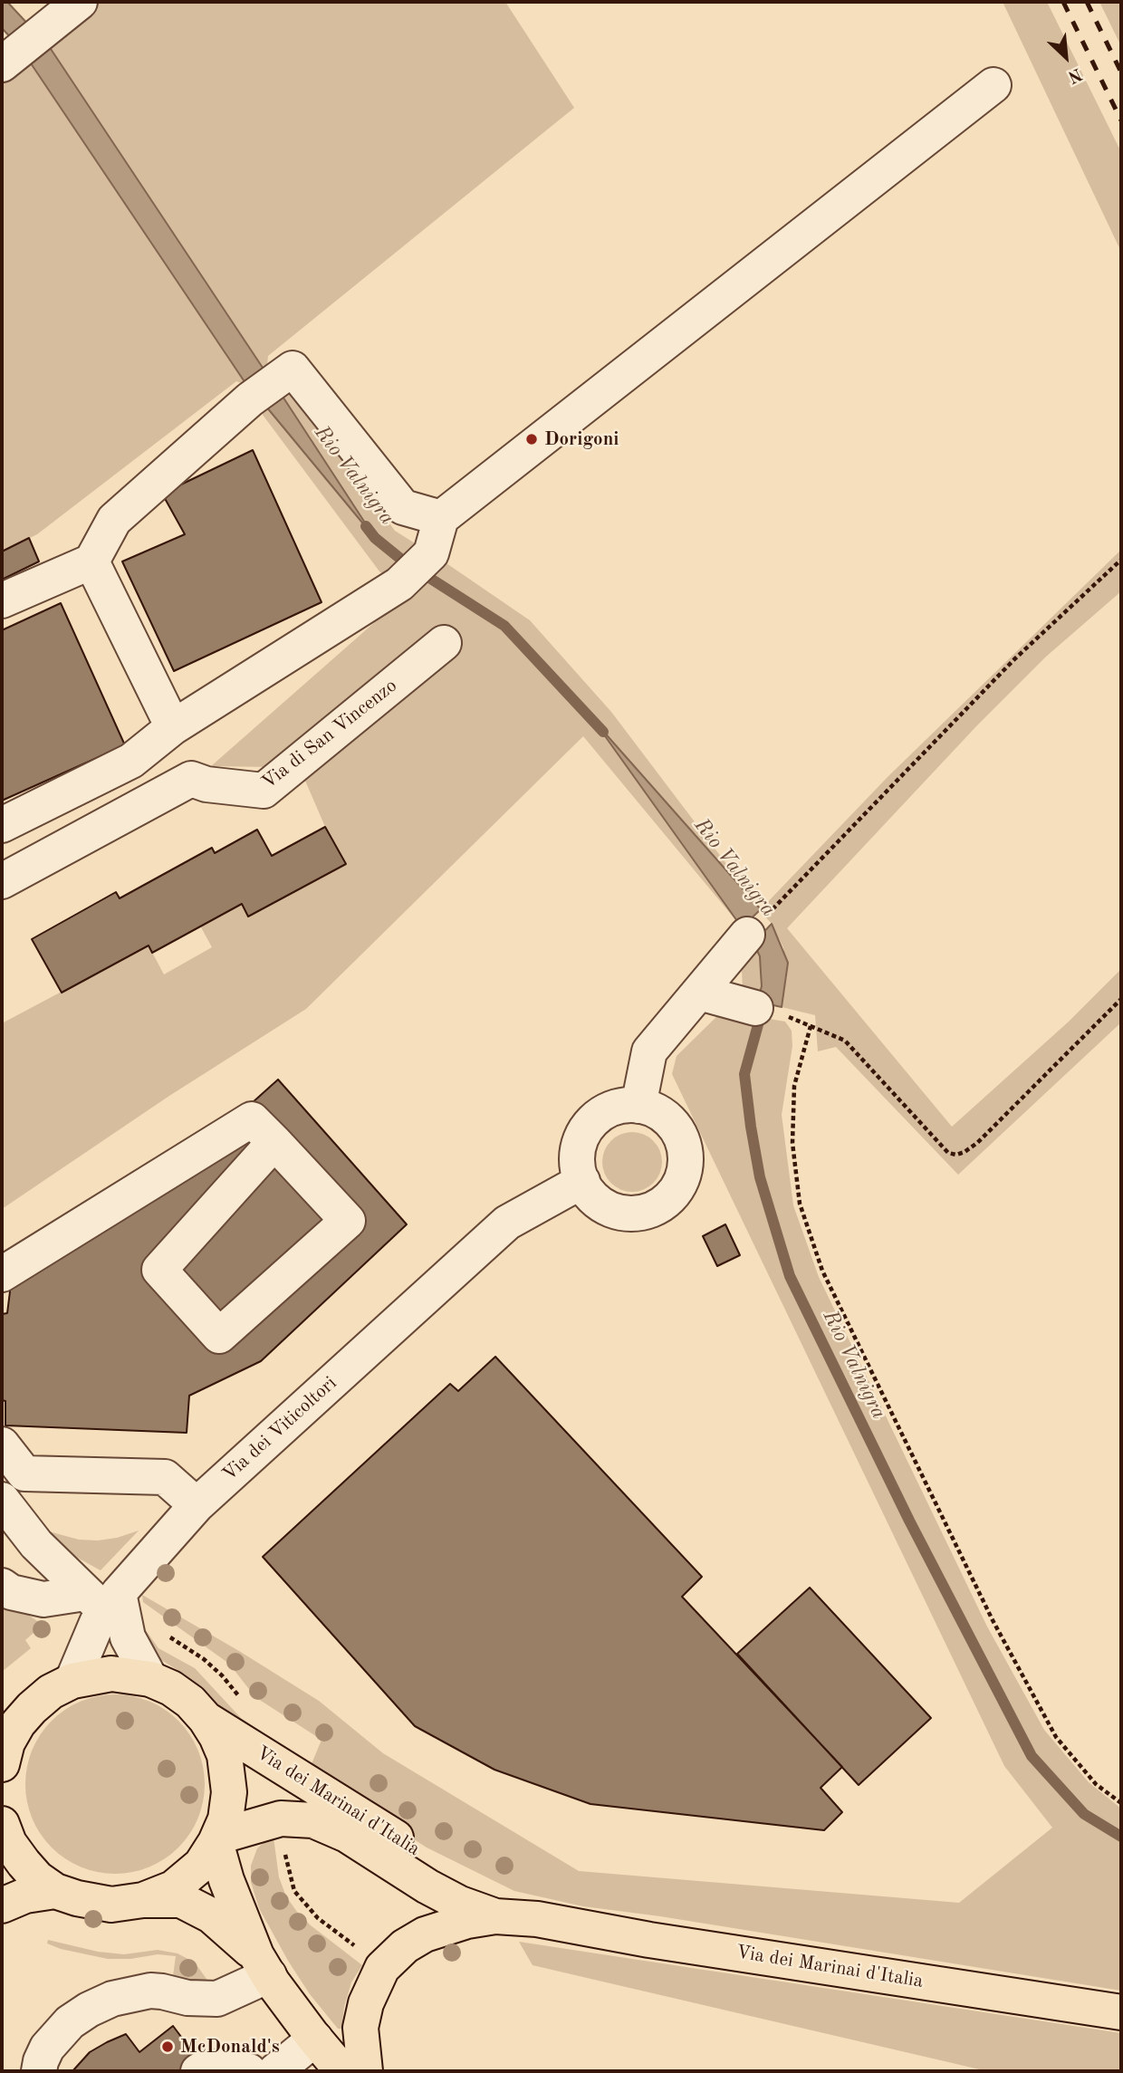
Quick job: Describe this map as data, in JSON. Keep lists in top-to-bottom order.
{
  "streets": {
    "main road": ["Via dei Marinai d'Italia"],
    "street": ["Via di San Vincenzo", "Via dei Viticoltori"]
  },
  "water": ["Rio Valnigra"],
  "places": ["Dorigoni", "McDonald's"],
  "north": "bottom right"
}
